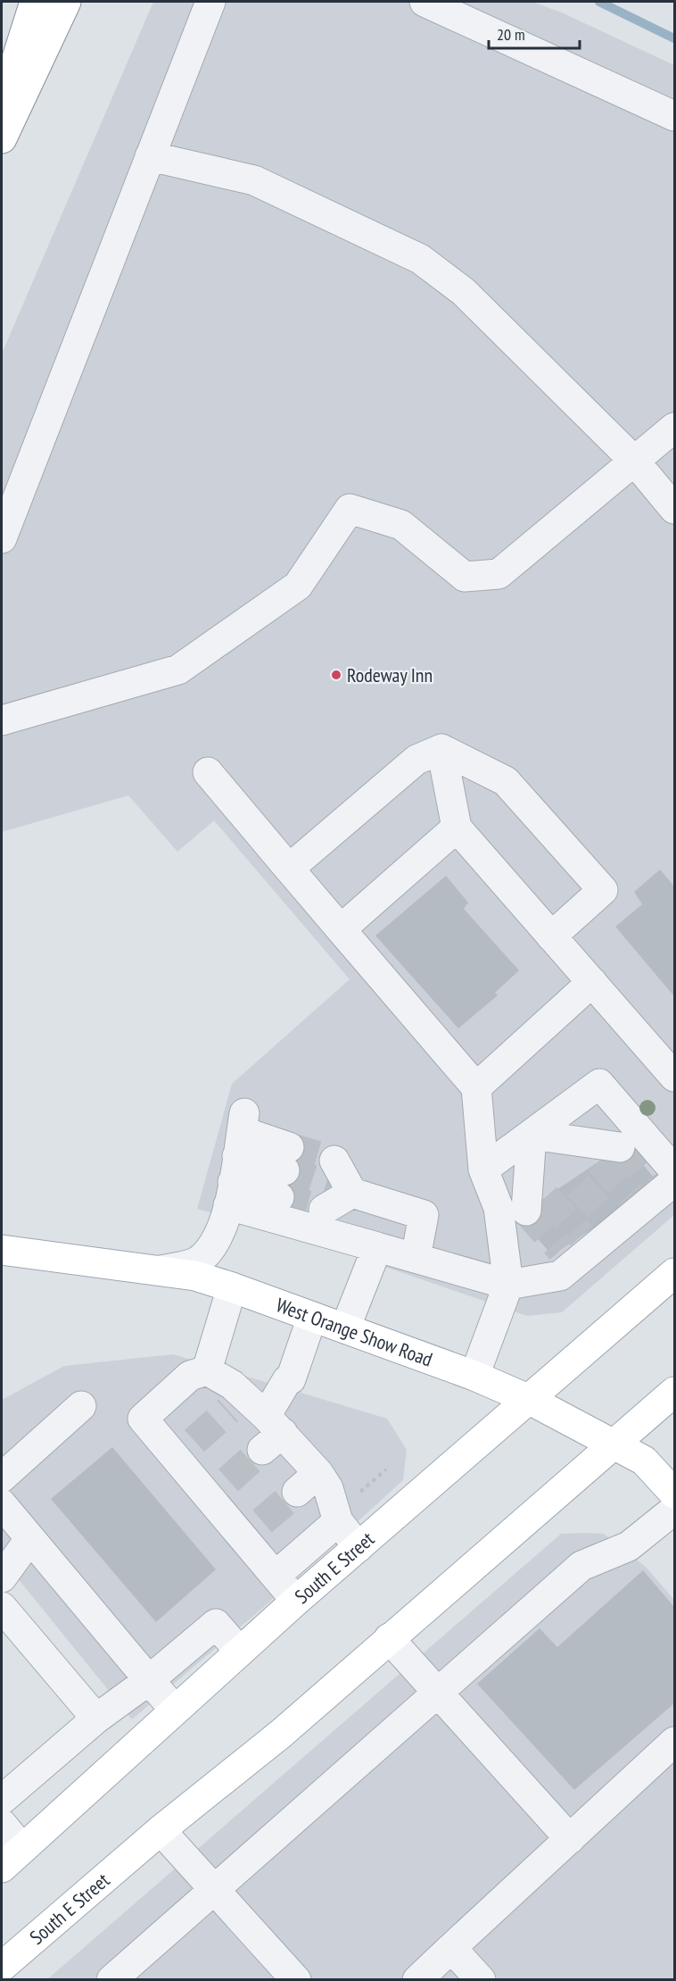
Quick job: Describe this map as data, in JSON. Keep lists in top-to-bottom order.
{
  "streets": {
    "main road": ["West Orange Show Road", "South E Street"]
  },
  "crossings": [
    ["West Orange Show Road", "South E Street"]
  ],
  "places": ["Rodeway Inn"],
  "scale_bar": "20 m"
}
